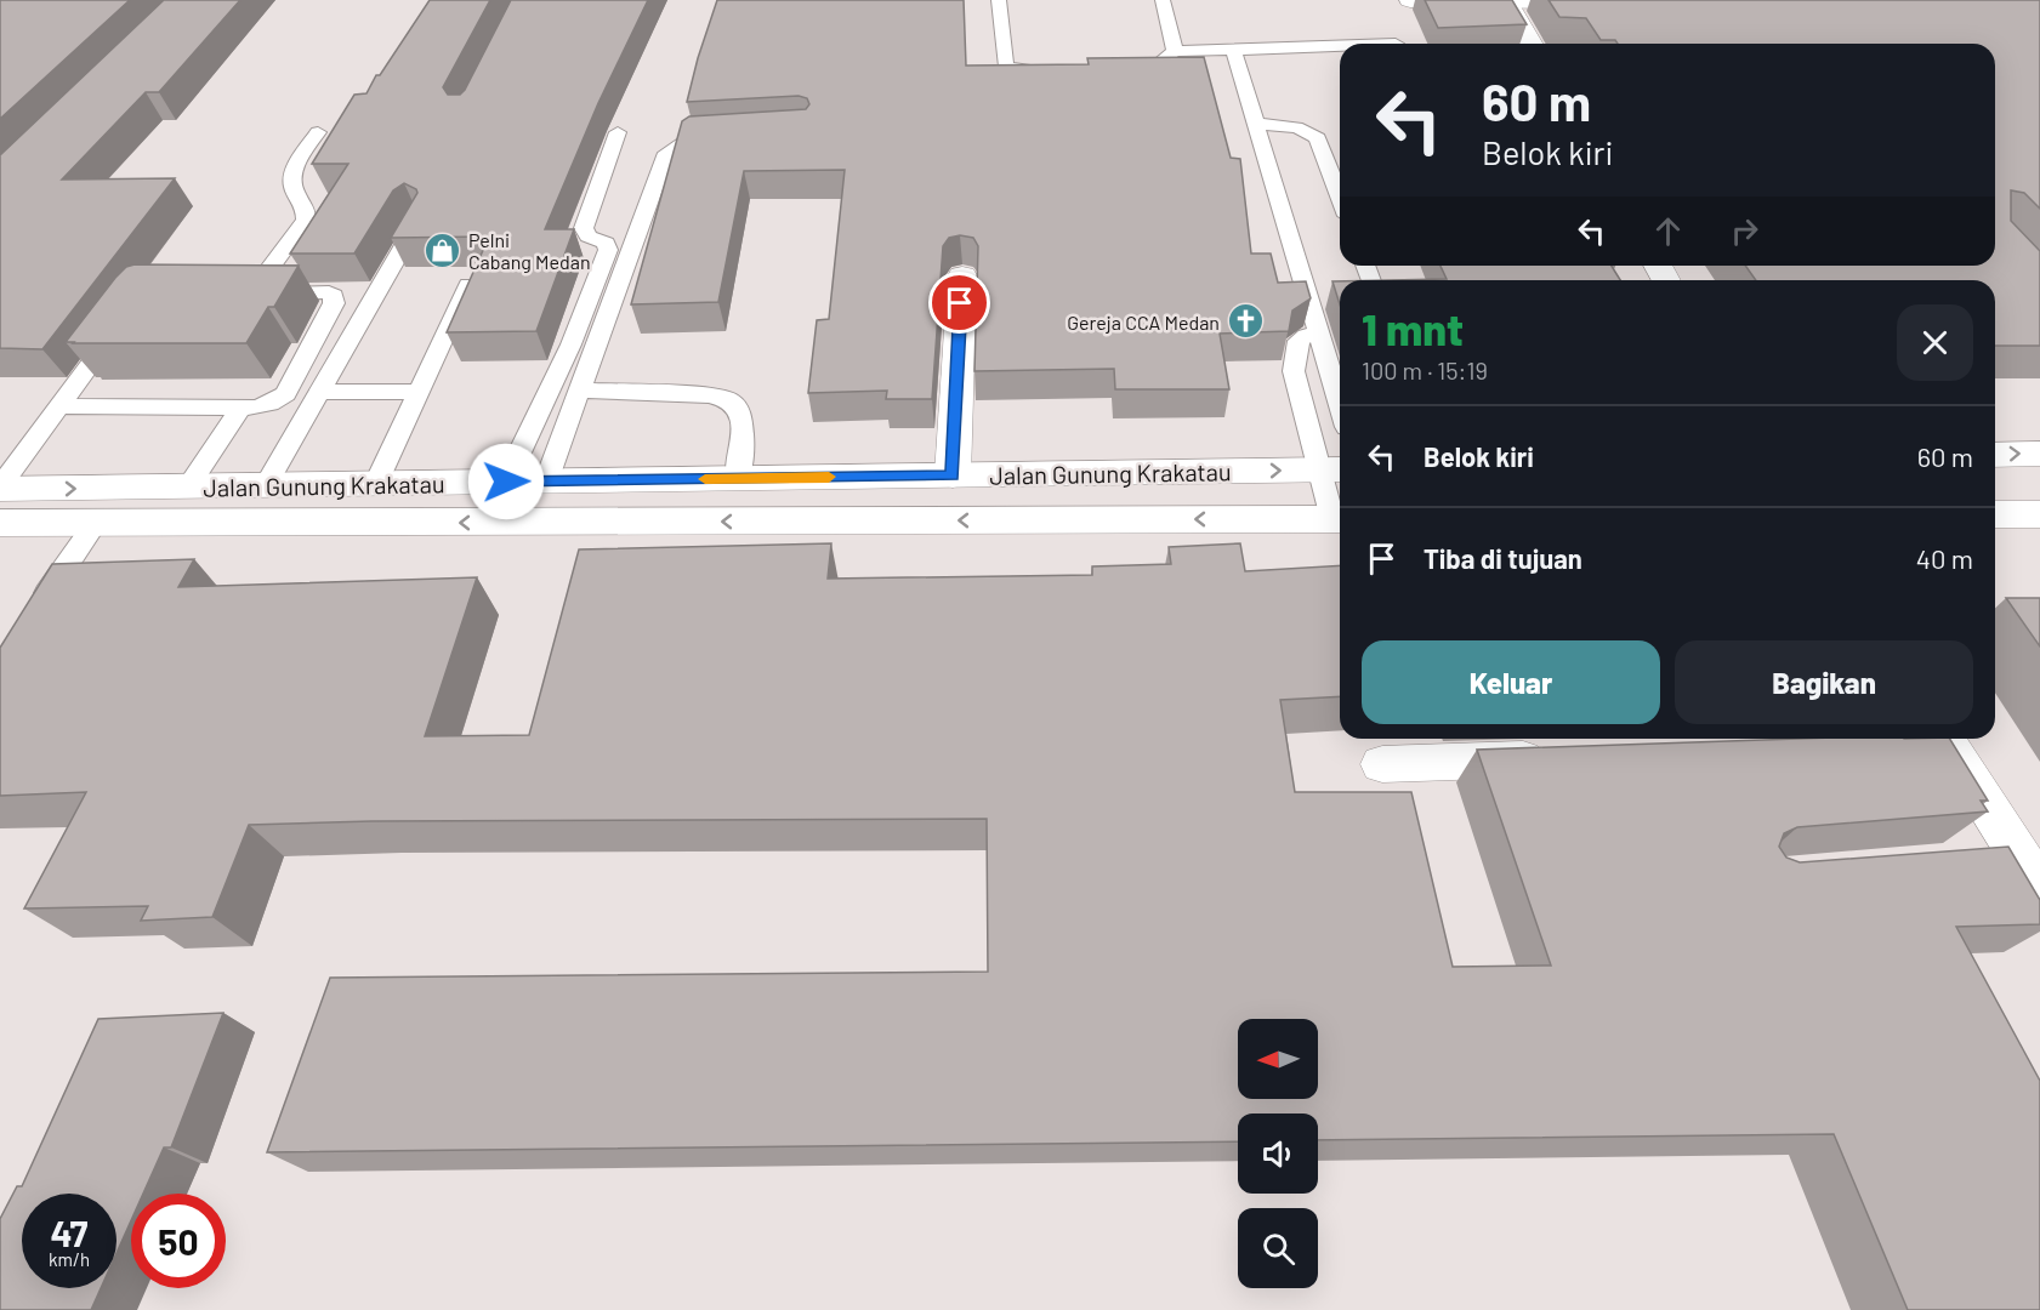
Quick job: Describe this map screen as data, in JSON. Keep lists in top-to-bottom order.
{
  "streets": {
    "main road": ["Jalan Gunung Krakatau"]
  },
  "places": {
    "shop": ["Pelni Cabang Medan"],
    "church": ["Gereja CCA Medan"]
  },
  "north": "left",
  "page": {
    "turn": ["60 m", "Belok kiri"],
    "heading": ["1 mnt", "100 m · 15:19"],
    "list": [
      {
        "name": "Belok kiri",
        "value": "60 m"
      },
      {
        "name": "Tiba di tujuan",
        "value": "40 m"
      }
    ],
    "buttons": ["Keluar", "Bagikan"],
    "speed": "47 km/h",
    "limit": "50"
  }
}
